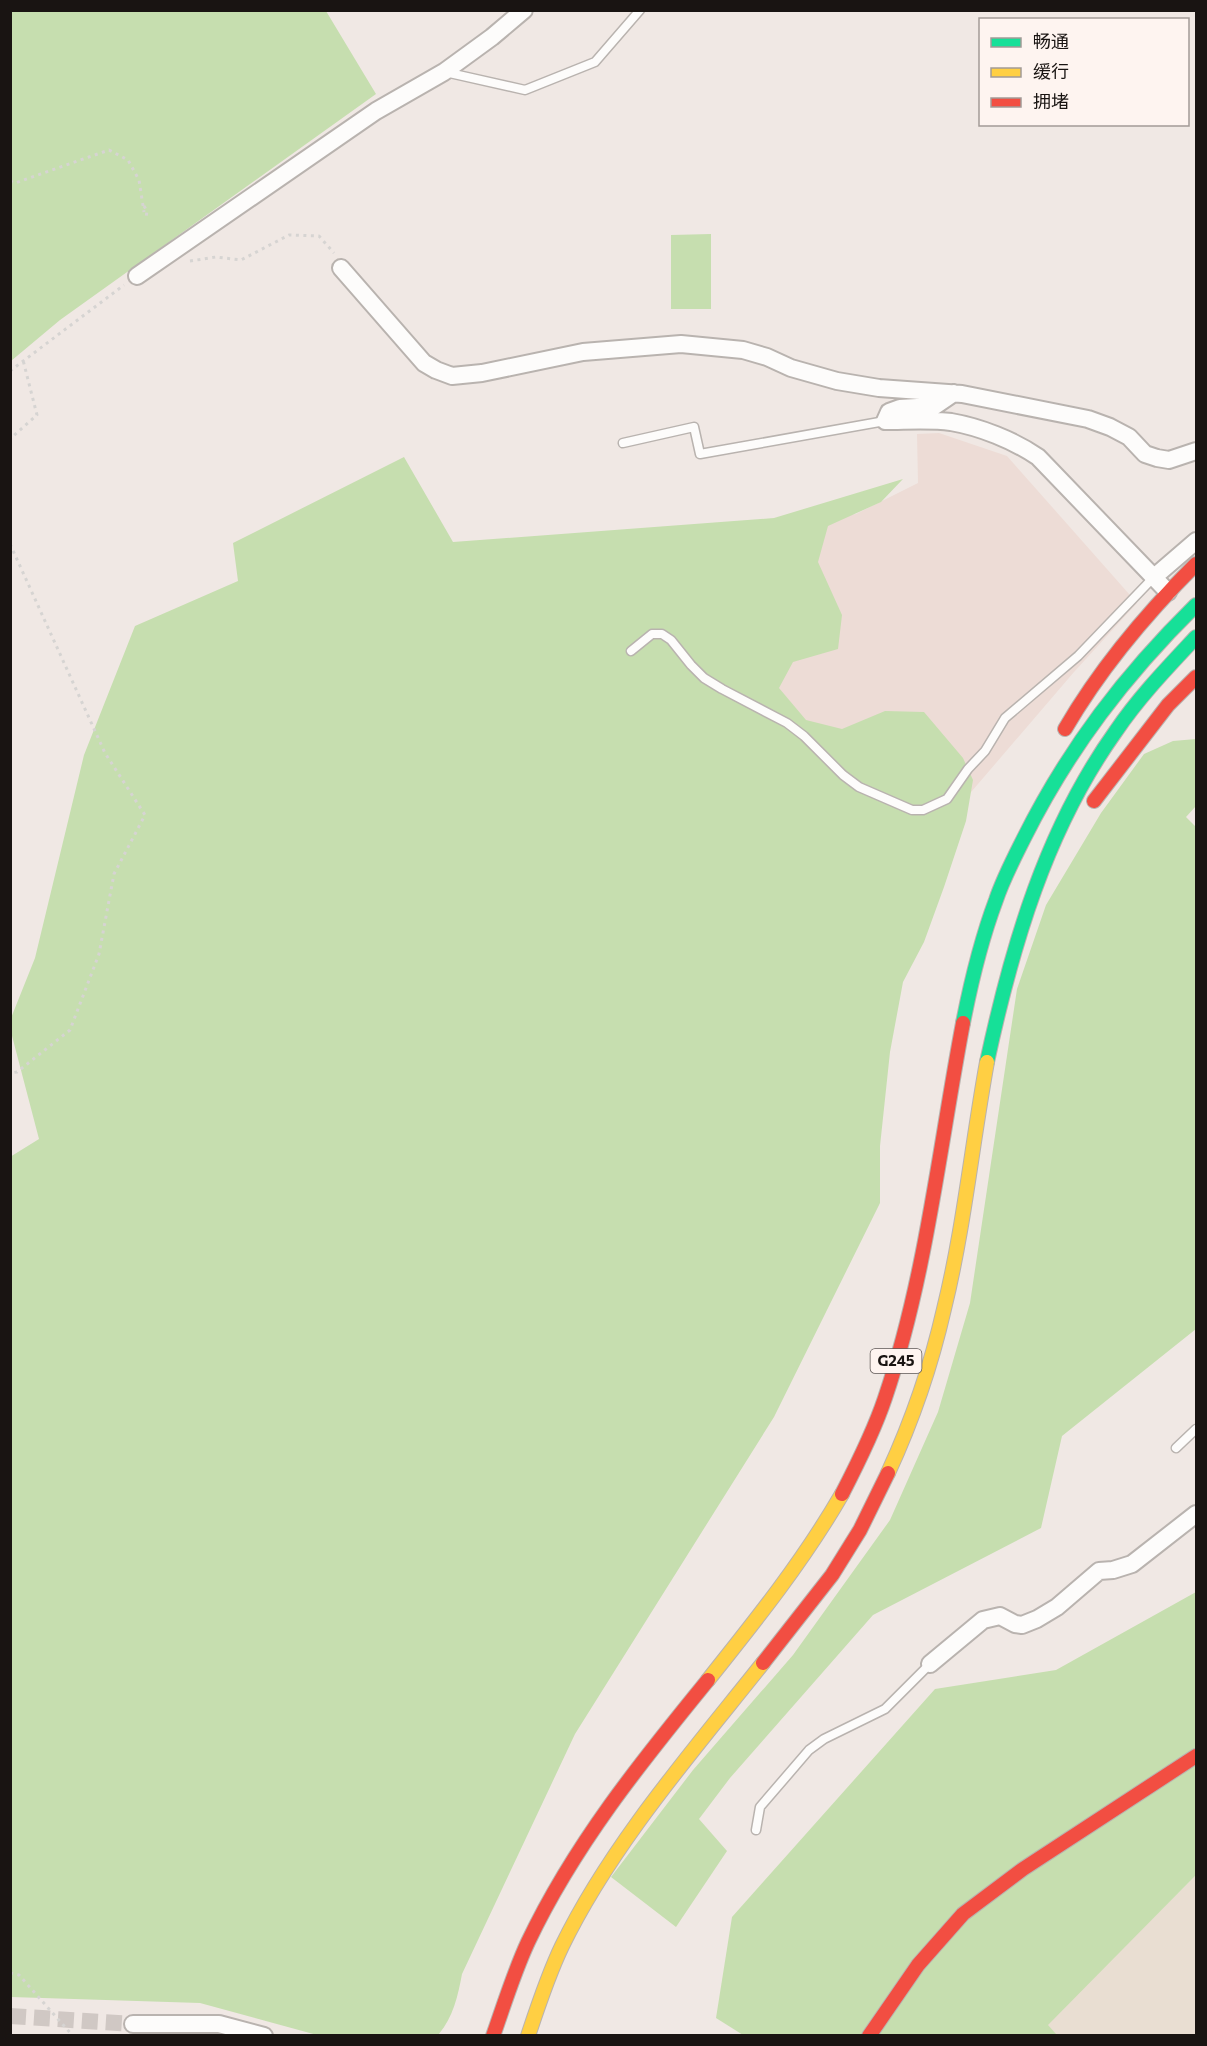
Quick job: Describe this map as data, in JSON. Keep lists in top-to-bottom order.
{
  "streets": {
    "main road": ["G245"]
  },
  "legend": ["畅通", "缓行", "拥堵"]
}
